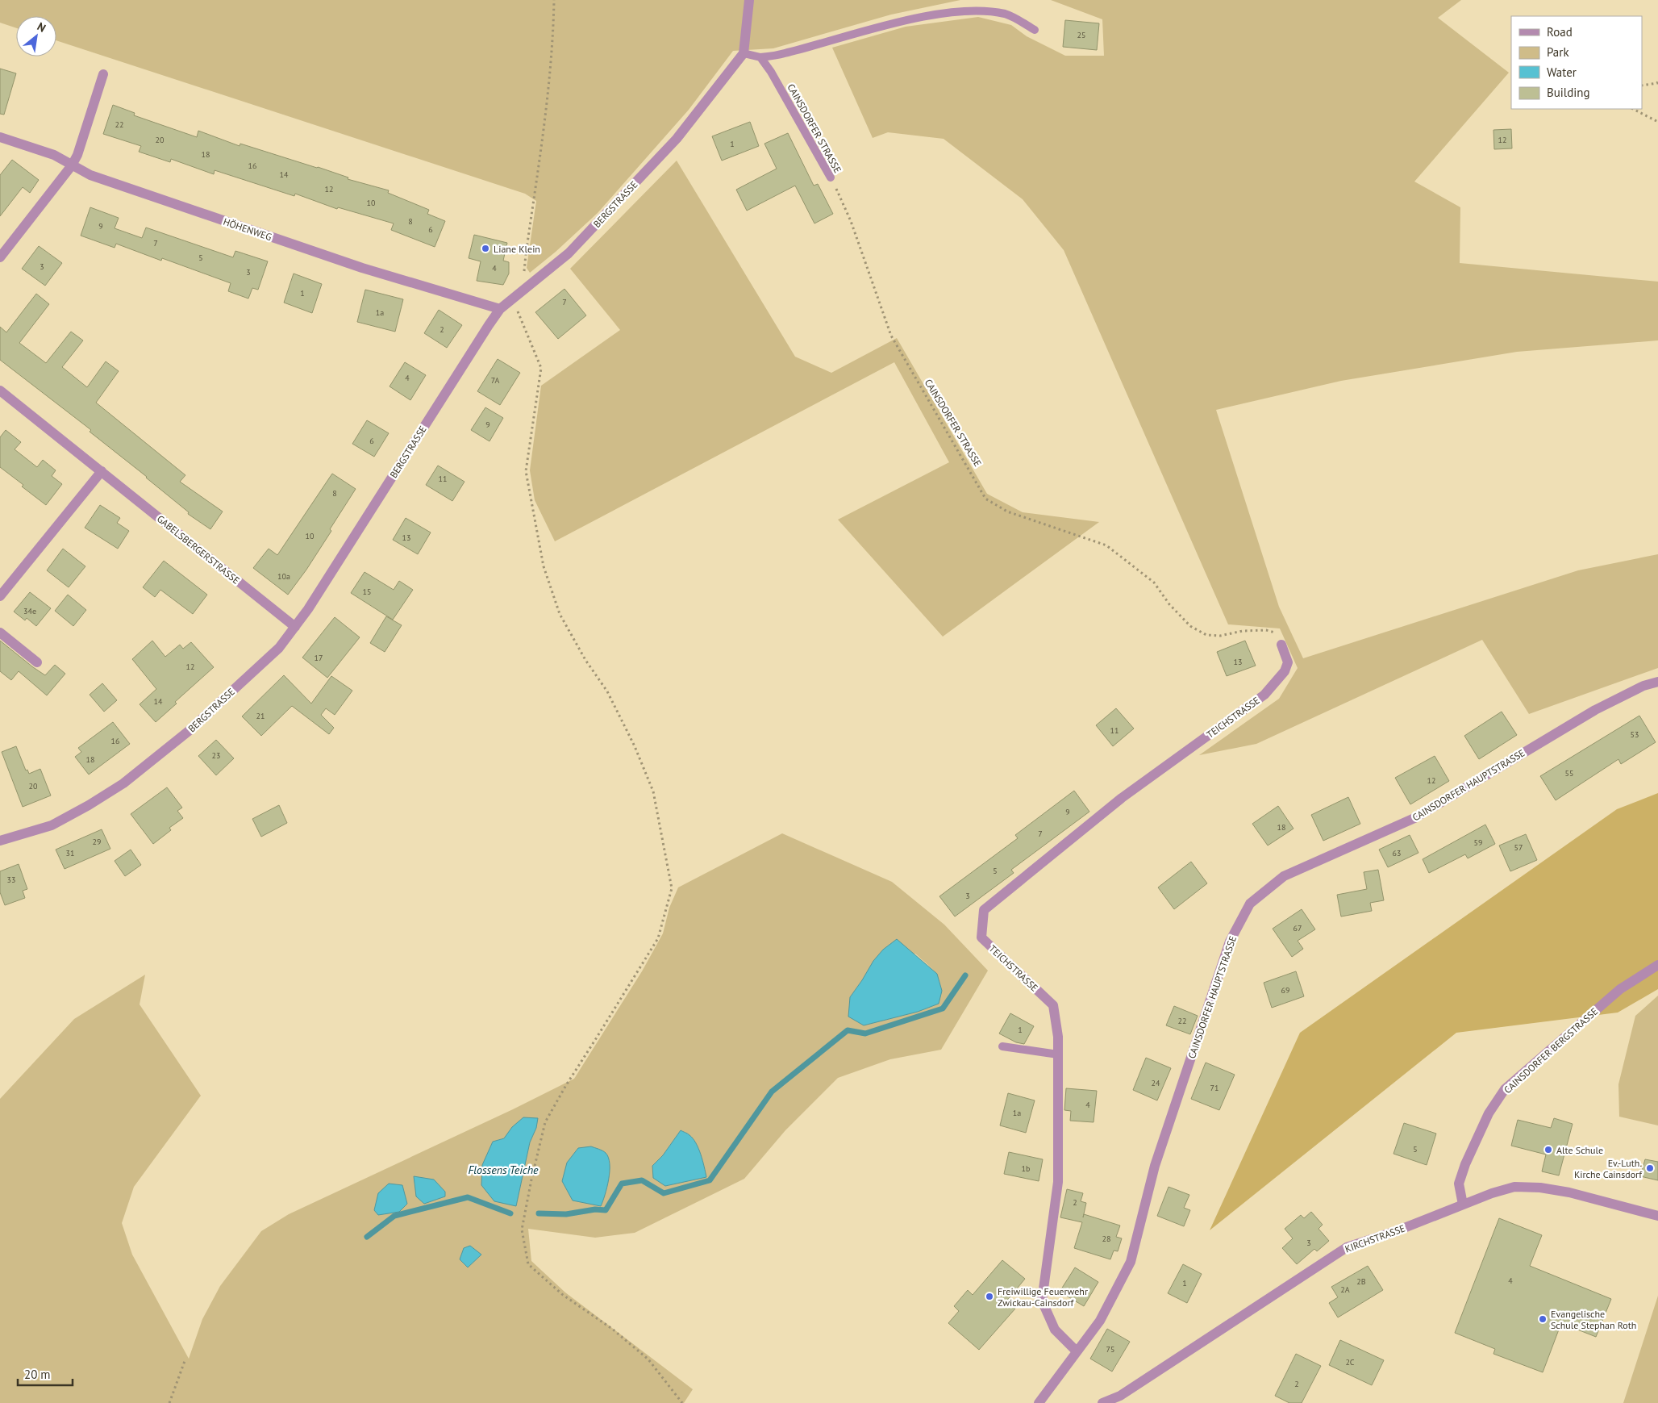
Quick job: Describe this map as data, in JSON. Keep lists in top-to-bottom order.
{
  "streets": {
    "street": [
      "BERGSTRASSE",
      "HÖHENWEG",
      "GABELSBERGERSTRASSE",
      "TEICHSTRASSE",
      "CAINSDORFER HAUPTSTRASSE",
      "CAINSDORFER BERGSTRASSE",
      "KIRCHSTRASSE"
    ],
    "lane": ["CAINSDORFER STRASSE"]
  },
  "crossings": [
    ["CAINSDORFER STRASSE", "TEICHSTRASSE"],
    ["BERGSTRASSE", "HÖHENWEG"],
    ["BERGSTRASSE", "GABELSBERGERSTRASSE"],
    ["TEICHSTRASSE", "CAINSDORFER HAUPTSTRASSE"],
    ["CAINSDORFER BERGSTRASSE", "KIRCHSTRASSE"]
  ],
  "water": ["Flossens Teiche"],
  "places": [
    "Liane Klein",
    "Alte Schule",
    "Ev.-Luth. Kirche Cainsdorf",
    "Freiwillige Feuerwehr Zwickau-Cainsdorf",
    "Evangelische Schule Stephan Roth"
  ],
  "house_numbers": [
    "25",
    "22",
    "20",
    "12",
    "1",
    "18",
    "16",
    "14",
    "12",
    "10",
    "8",
    "9",
    "6",
    "7",
    "5",
    "3",
    "4",
    "3",
    "1",
    "7",
    "1a",
    "2",
    "4",
    "7A",
    "9",
    "6",
    "11",
    "8",
    "10",
    "13",
    "10a",
    "15",
    "34e",
    "17",
    "13",
    "12",
    "14",
    "21",
    "11",
    "53",
    "16",
    "23",
    "18",
    "55",
    "12",
    "20",
    "9",
    "18",
    "7",
    "29",
    "59",
    "57",
    "31",
    "63",
    "5",
    "33",
    "3",
    "67",
    "69",
    "22",
    "1",
    "24",
    "71",
    "4",
    "1a",
    "5",
    "1b",
    "2",
    "28",
    "3",
    "4",
    "2B",
    "1",
    "2A",
    "75",
    "2C",
    "2"
  ],
  "legend": [
    "Road",
    "Park",
    "Water",
    "Building"
  ],
  "scale_bar": "20 m",
  "north": "top right"
}
